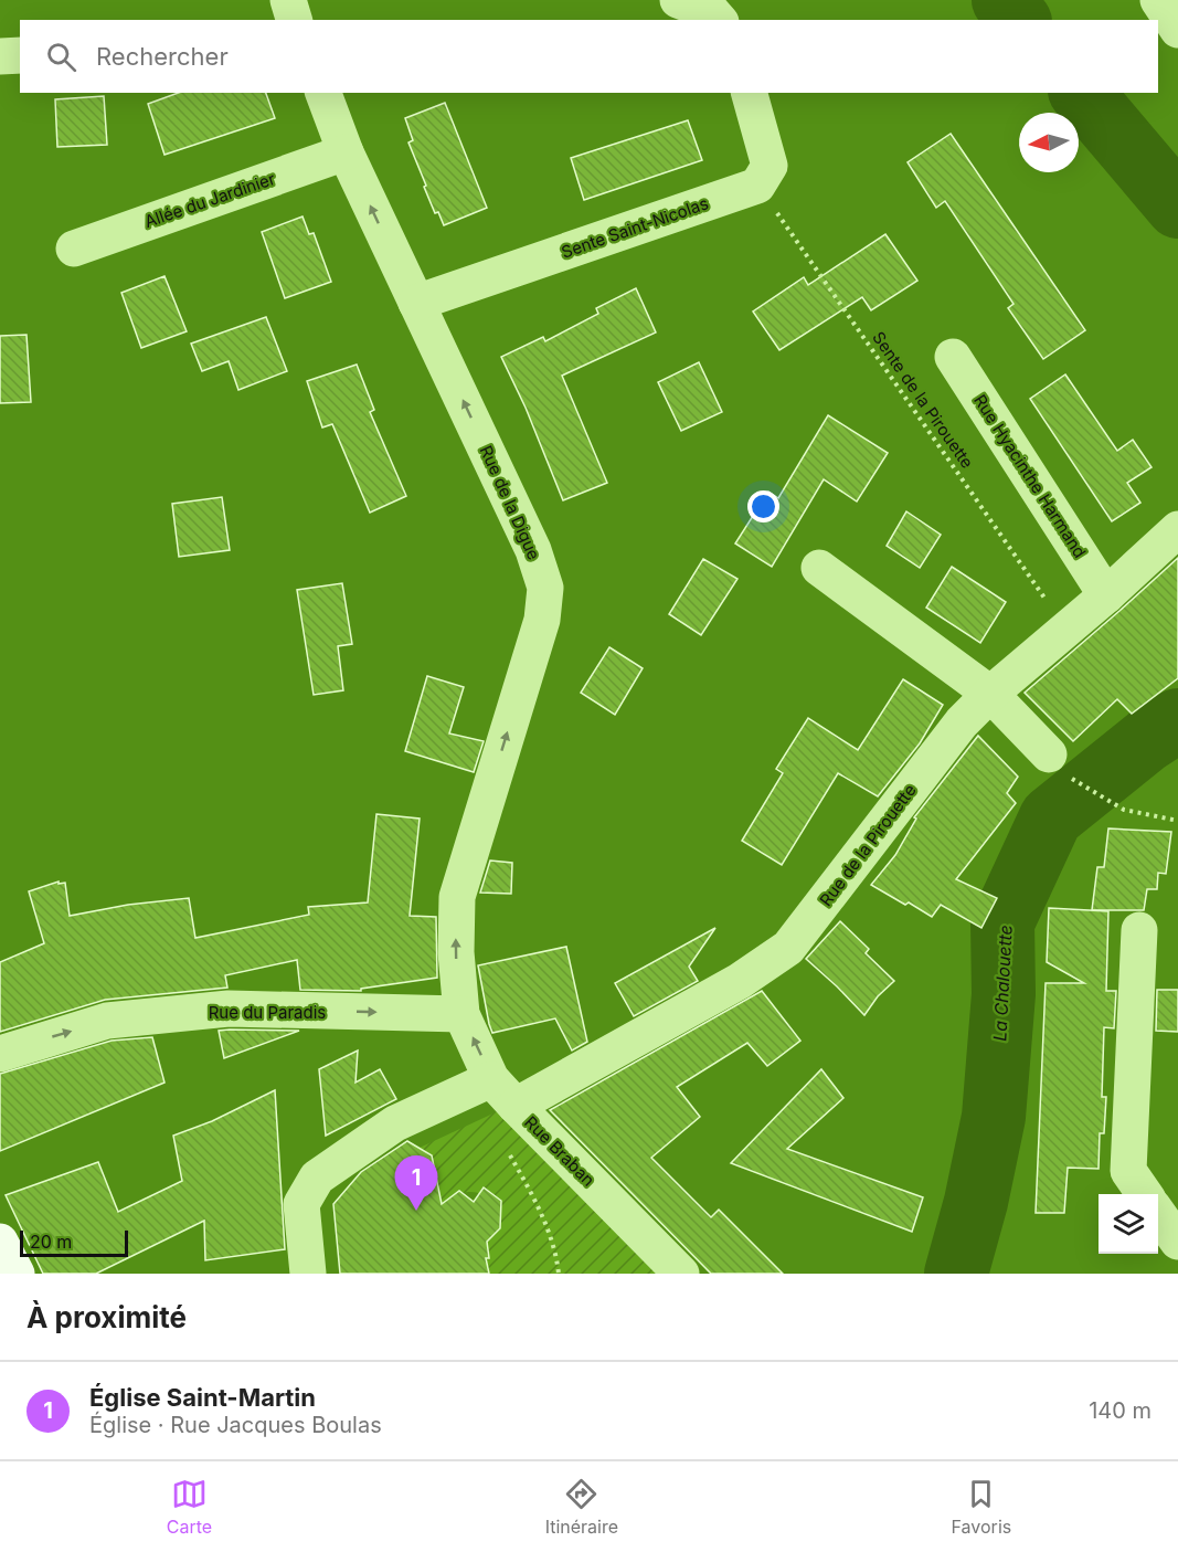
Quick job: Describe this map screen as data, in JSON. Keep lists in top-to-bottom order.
{
  "streets": {
    "street": [
      "Allée du Jardinier",
      "Sente Saint-Nicolas",
      "Rue Hyacinthe Harmand",
      "Rue de la Digue",
      "Rue de la Pirouette",
      "Rue du Paradis",
      "Rue Braban"
    ],
    "path": ["Sente de la Pirouette"]
  },
  "crossings": [
    ["Allée du Jardinier", "Rue de la Digue"],
    ["Sente Saint-Nicolas", "Sente de la Pirouette"],
    ["Sente Saint-Nicolas", "Rue de la Digue"],
    ["Sente de la Pirouette", "Rue de la Pirouette"],
    ["Rue Hyacinthe Harmand", "Rue de la Pirouette"],
    ["Rue de la Digue", "Rue du Paradis"],
    ["Rue de la Digue", "Rue Braban"],
    ["Rue de la Pirouette", "Rue Braban"],
    ["Rue du Paradis", "Rue Braban"]
  ],
  "one_way": ["Rue de la Digue", "Rue du Paradis"],
  "water": ["La Chalouette"],
  "scale_bar": "20 m",
  "north": "left",
  "page": {
    "search": "Rechercher",
    "pins": "1",
    "scale": "20 m",
    "heading": "À proximité",
    "list": [
      {
        "mark": "1",
        "name": "Église Saint-Martin",
        "note": "Église · Rue Jacques Boulas",
        "value": "140 m"
      }
    ],
    "nav": ["Carte", "Itinéraire", "Favoris"]
  }
}
